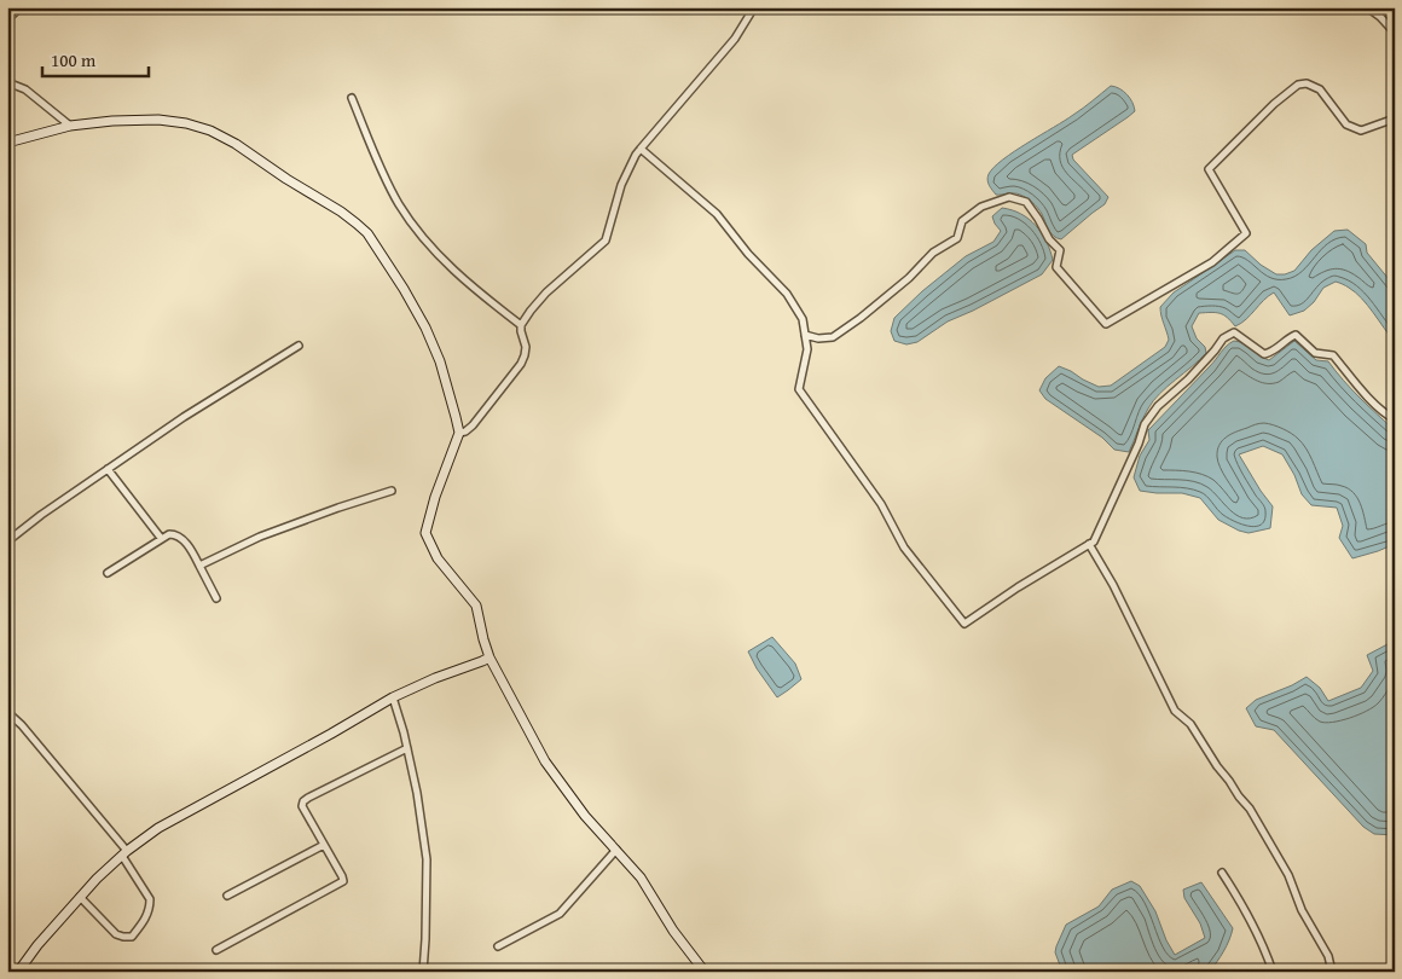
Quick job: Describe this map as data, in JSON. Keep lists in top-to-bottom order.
{
  "scale_bar": "100 m"
}
